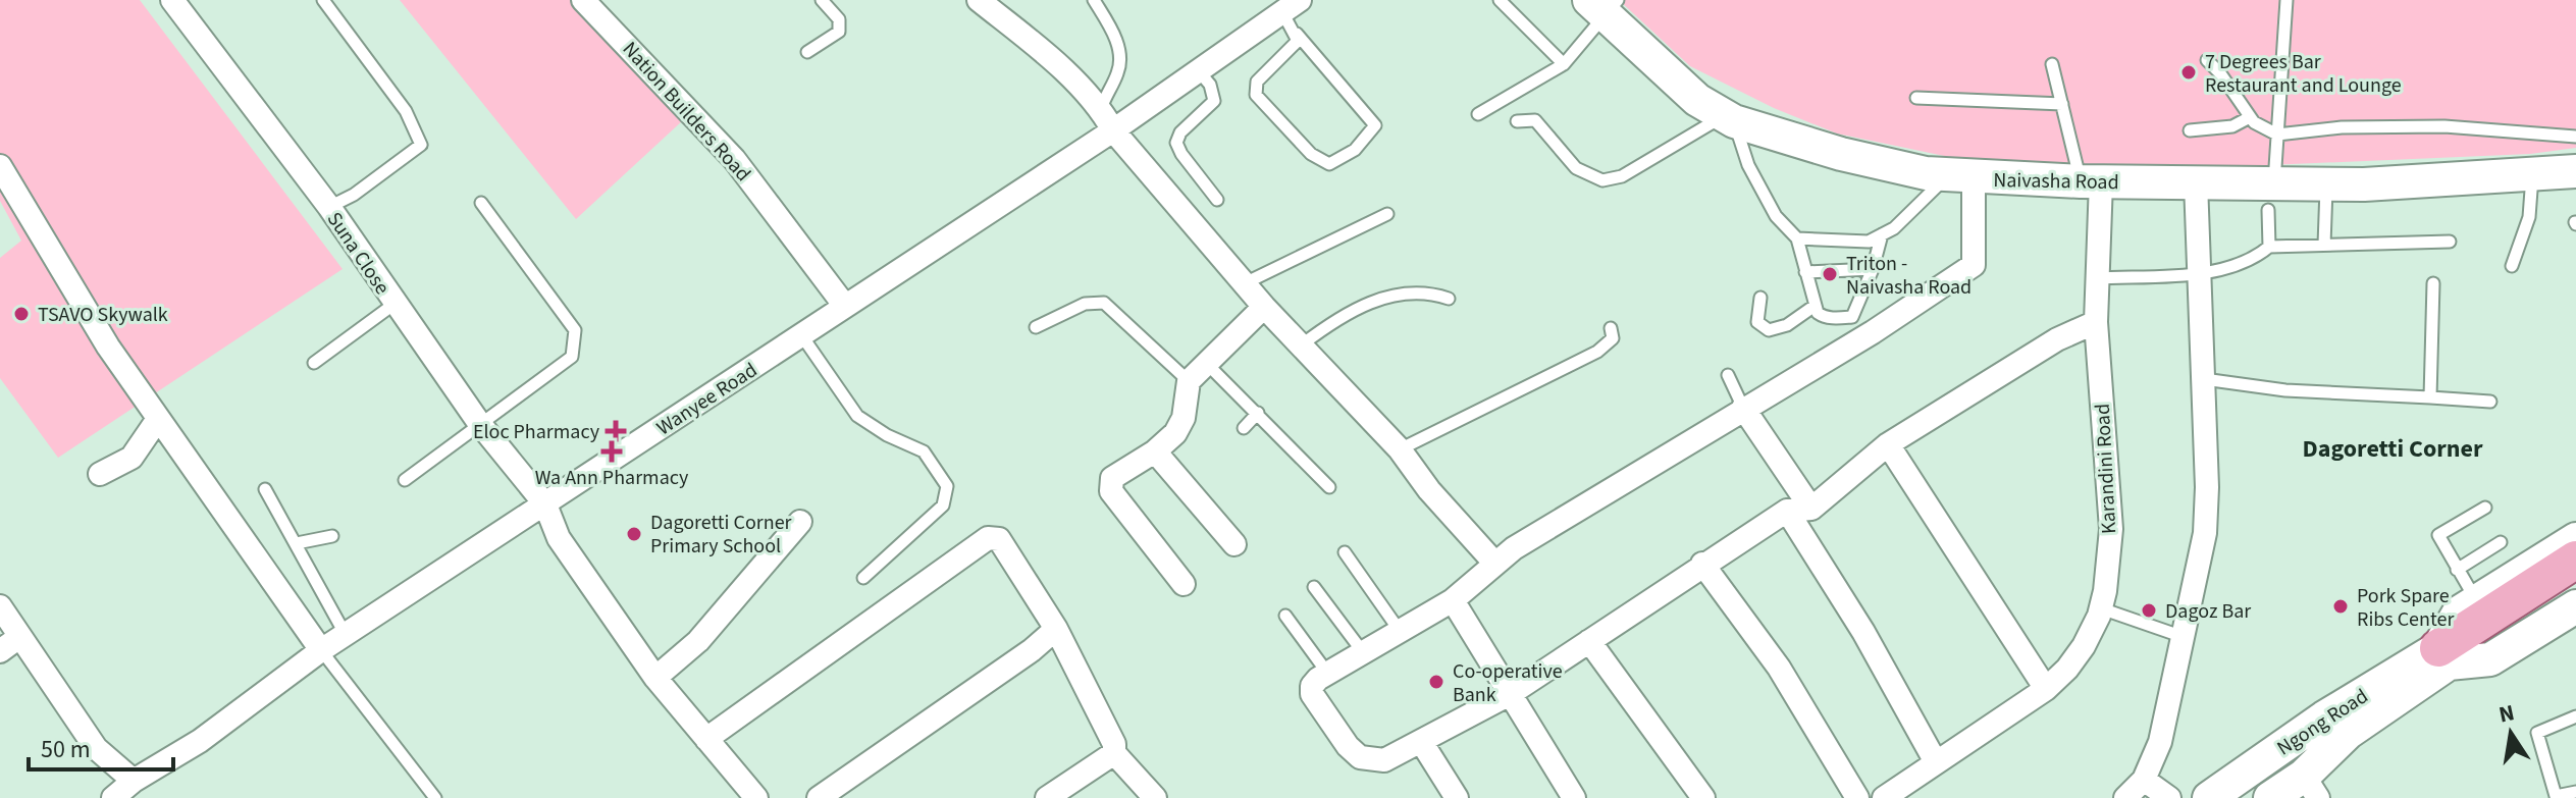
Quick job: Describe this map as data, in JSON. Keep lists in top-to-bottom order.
{
  "streets": {
    "main road": ["Naivasha Road", "Ngong Road"],
    "street": [
      "Nation Builders Road",
      "Suna Close",
      "Wanyee Road",
      "Karandini Road"
    ]
  },
  "crossings": [
    ["Nation Builders Road", "Wanyee Road"],
    ["Naivasha Road", "Karandini Road"],
    ["Suna Close", "Wanyee Road"]
  ],
  "districts": ["Dagoretti Corner"],
  "places": {
    "other": [
      "7 Degrees Bar Restaurant and Lounge",
      "Triton - Naivasha Road",
      "TSAVO Skywalk",
      "Dagoretti Corner Primary School",
      "Pork Spare Ribs Center",
      "Dagoz Bar",
      "Co-operative Bank"
    ],
    "health": ["Eloc Pharmacy", "Wa Ann Pharmacy"]
  },
  "scale_bar": "50 m",
  "north": "top"
}
